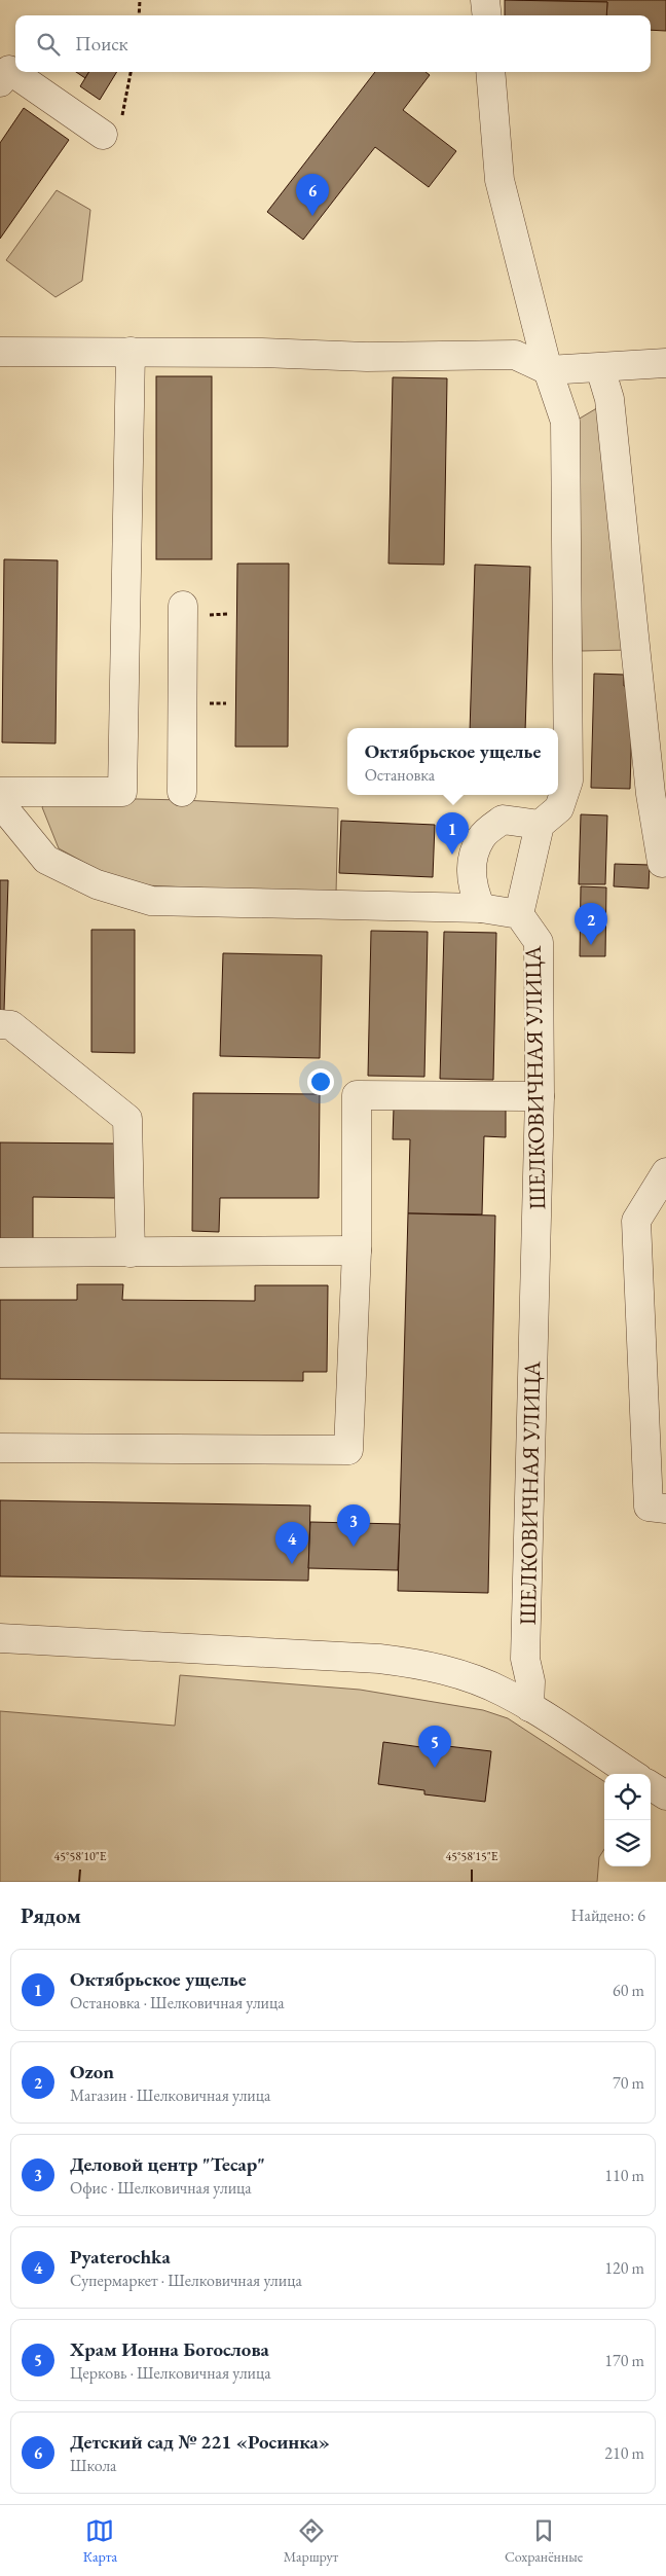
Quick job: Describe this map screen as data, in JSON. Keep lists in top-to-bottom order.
{
  "streets": {
    "street": ["ШЕЛКОВИЧНАЯ УЛИЦА"]
  },
  "page": {
    "search": "Поиск",
    "pins": [
      "6",
      "1",
      "2",
      "3",
      "4",
      "5"
    ],
    "popup": ["Октябрьское ущелье", "Остановка"],
    "heading": ["Рядом", "Найдено: 6"],
    "list": [
      {
        "mark": "1",
        "name": "Октябрьское ущелье",
        "note": "Остановка · Шелковичная улица",
        "value": "60 m"
      },
      {
        "mark": "2",
        "name": "Ozon",
        "note": "Магазин · Шелковичная улица",
        "value": "70 m"
      },
      {
        "mark": "3",
        "name": "Деловой центр \"Тесар\"",
        "note": "Офис · Шелковичная улица",
        "value": "110 m"
      },
      {
        "mark": "4",
        "name": "Pyaterochka",
        "note": "Супермаркет · Шелковичная улица",
        "value": "120 m"
      },
      {
        "mark": "5",
        "name": "Храм Ионна Богослова",
        "note": "Церковь · Шелковичная улица",
        "value": "170 m"
      },
      {
        "mark": "6",
        "name": "Детский сад № 221 «Росинка»",
        "note": "Школа",
        "value": "210 m"
      }
    ],
    "nav": ["Карта", "Маршрут", "Сохранённые"]
  },
  "coordinates": ["45°58'10\"E", "45°58'15\"E"]
}
